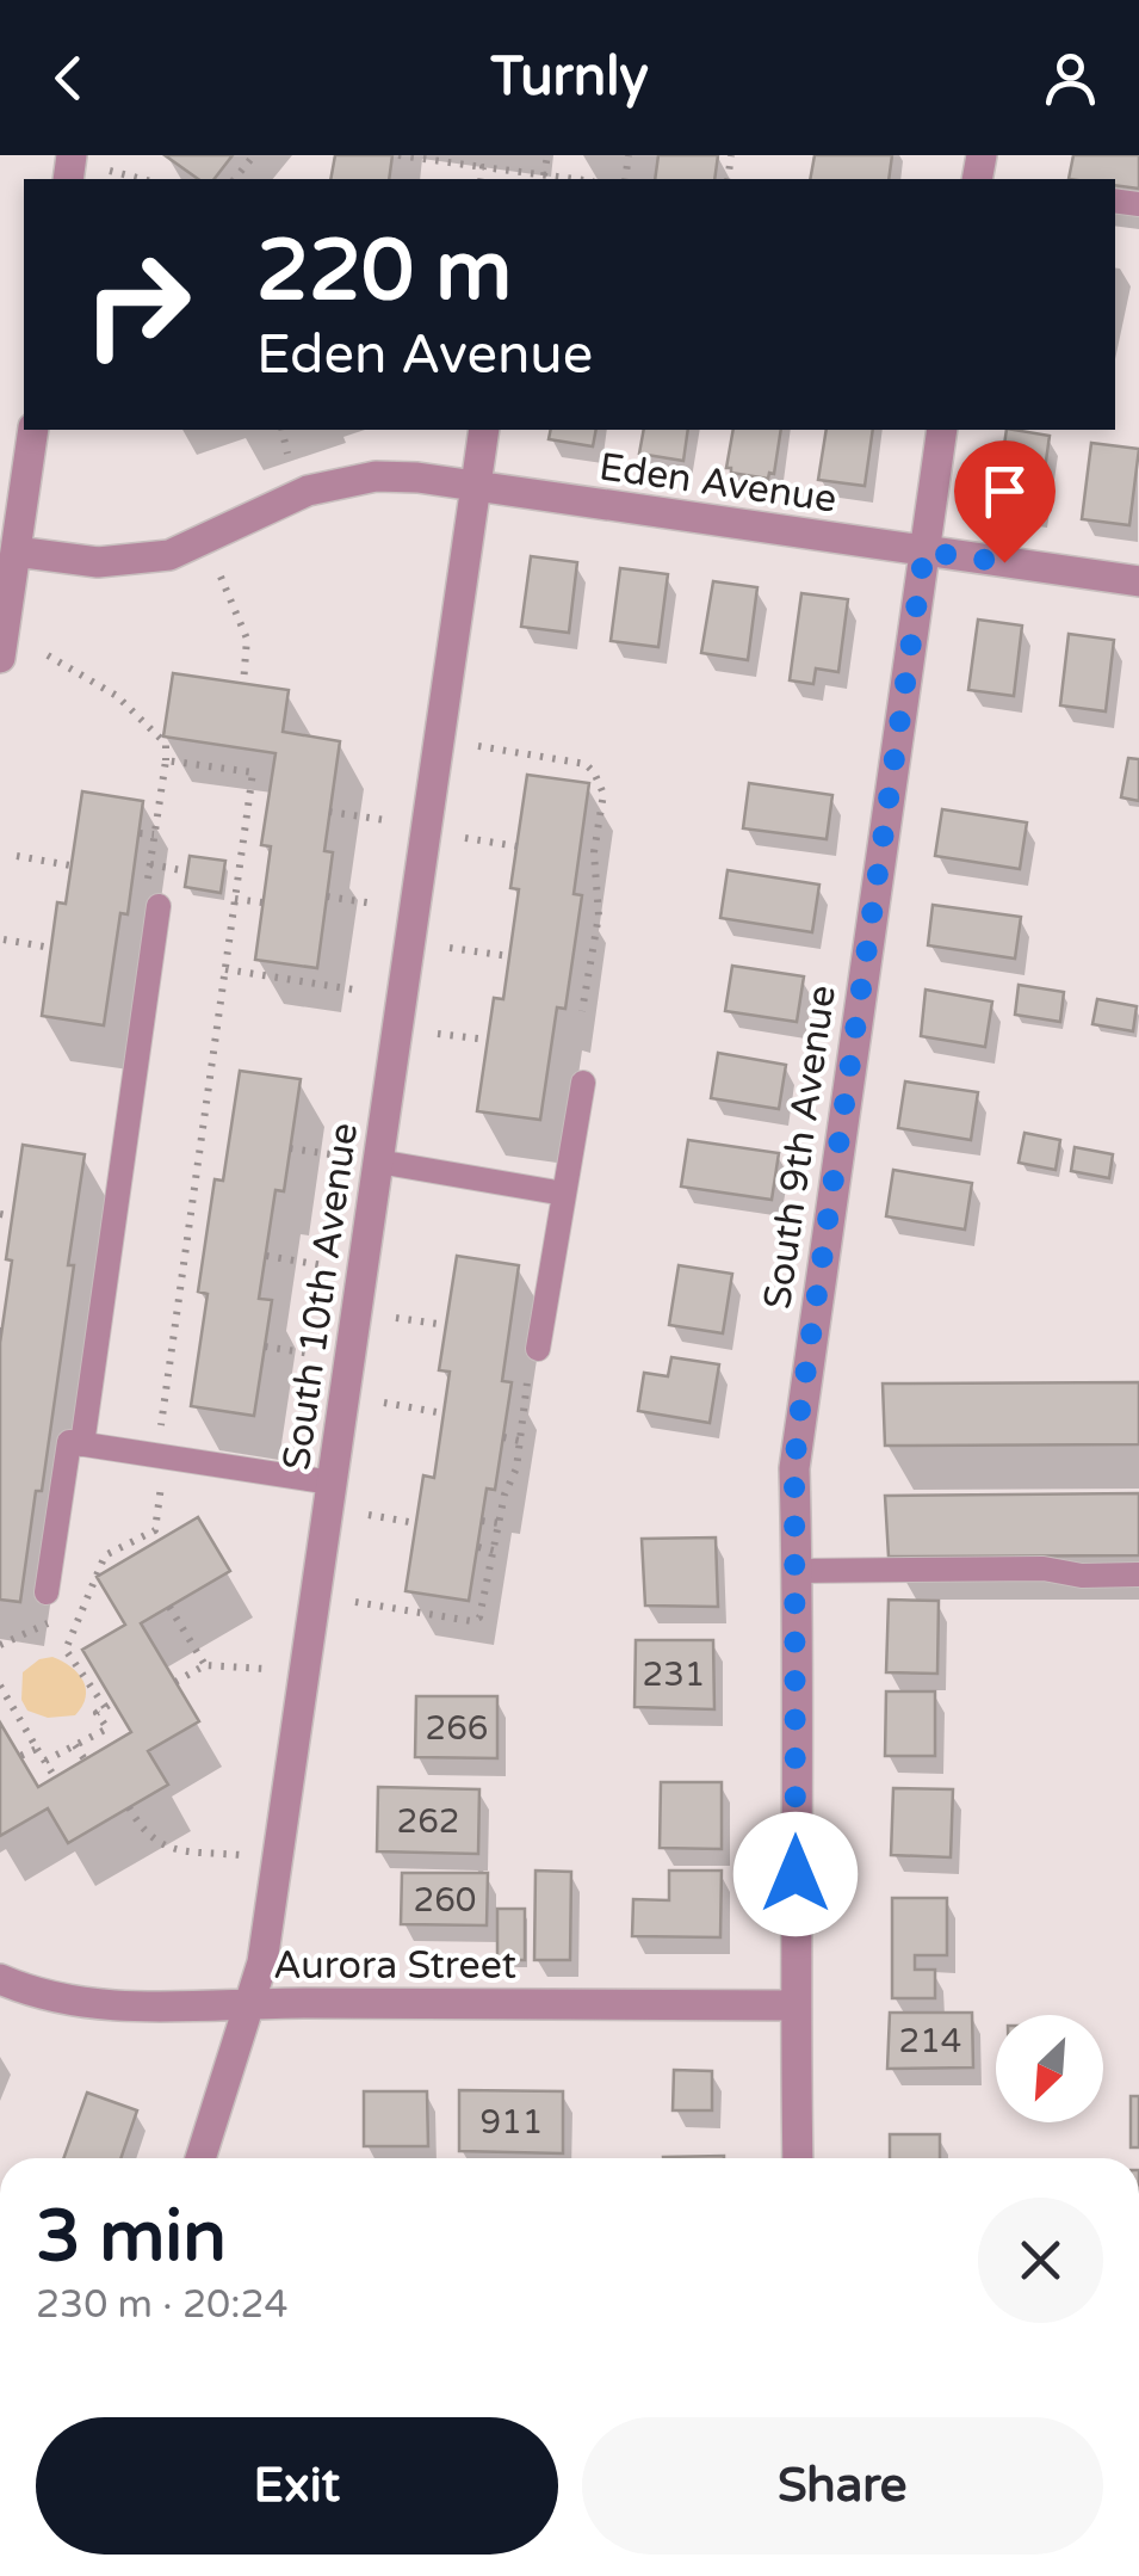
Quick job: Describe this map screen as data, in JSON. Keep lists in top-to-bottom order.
{
  "streets": {
    "street": [
      "Eden Avenue",
      "South 9th Avenue",
      "South 10th Avenue",
      "Aurora Street"
    ]
  },
  "crossings": [
    ["Eden Avenue", "South 9th Avenue"],
    ["Eden Avenue", "South 10th Avenue"],
    ["South 9th Avenue", "Aurora Street"],
    ["South 10th Avenue", "Aurora Street"]
  ],
  "house_numbers": [
    "231",
    "266",
    "262",
    "260",
    "214",
    "911"
  ],
  "north": "bottom left",
  "page": {
    "header": "Turnly",
    "turn": ["220 m", "Eden Avenue"],
    "heading": ["3 min", "230 m · 20:24"],
    "buttons": ["Exit", "Share"]
  }
}
